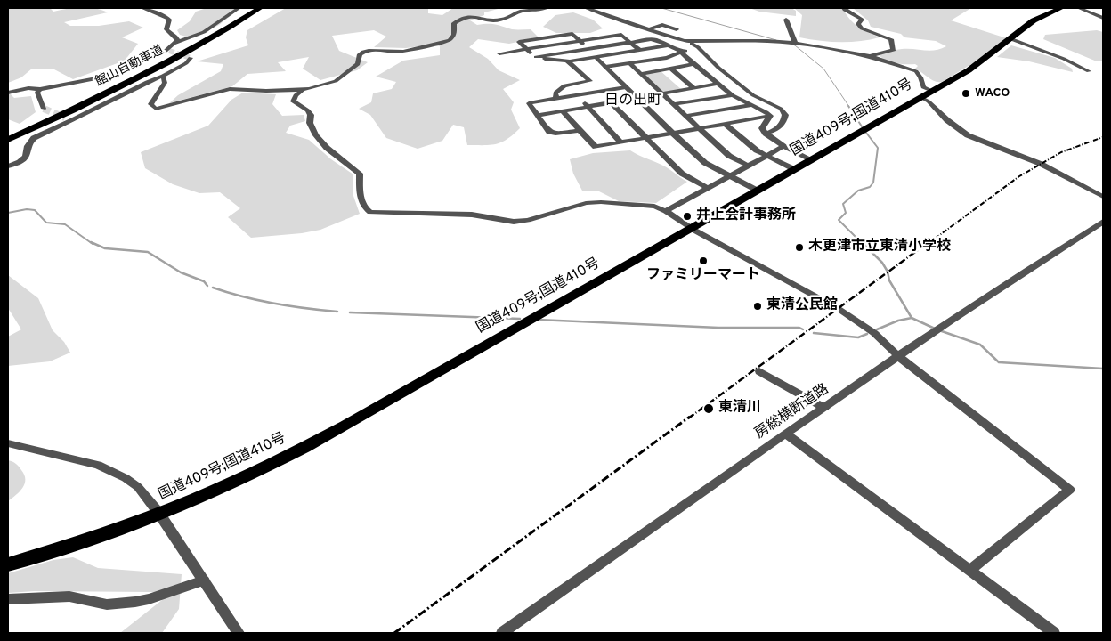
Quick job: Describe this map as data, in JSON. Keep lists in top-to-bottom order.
{
  "streets": {
    "highway": ["館山自動車道", "国道409号;国道410号"],
    "street": ["房総横断道路"]
  },
  "districts": ["日の出町"],
  "places": [
    "WACO",
    "井上会計事務所",
    "木更津市立東清小学校",
    "ファミリーマート",
    "東清公民館",
    "東清川"
  ]
}
